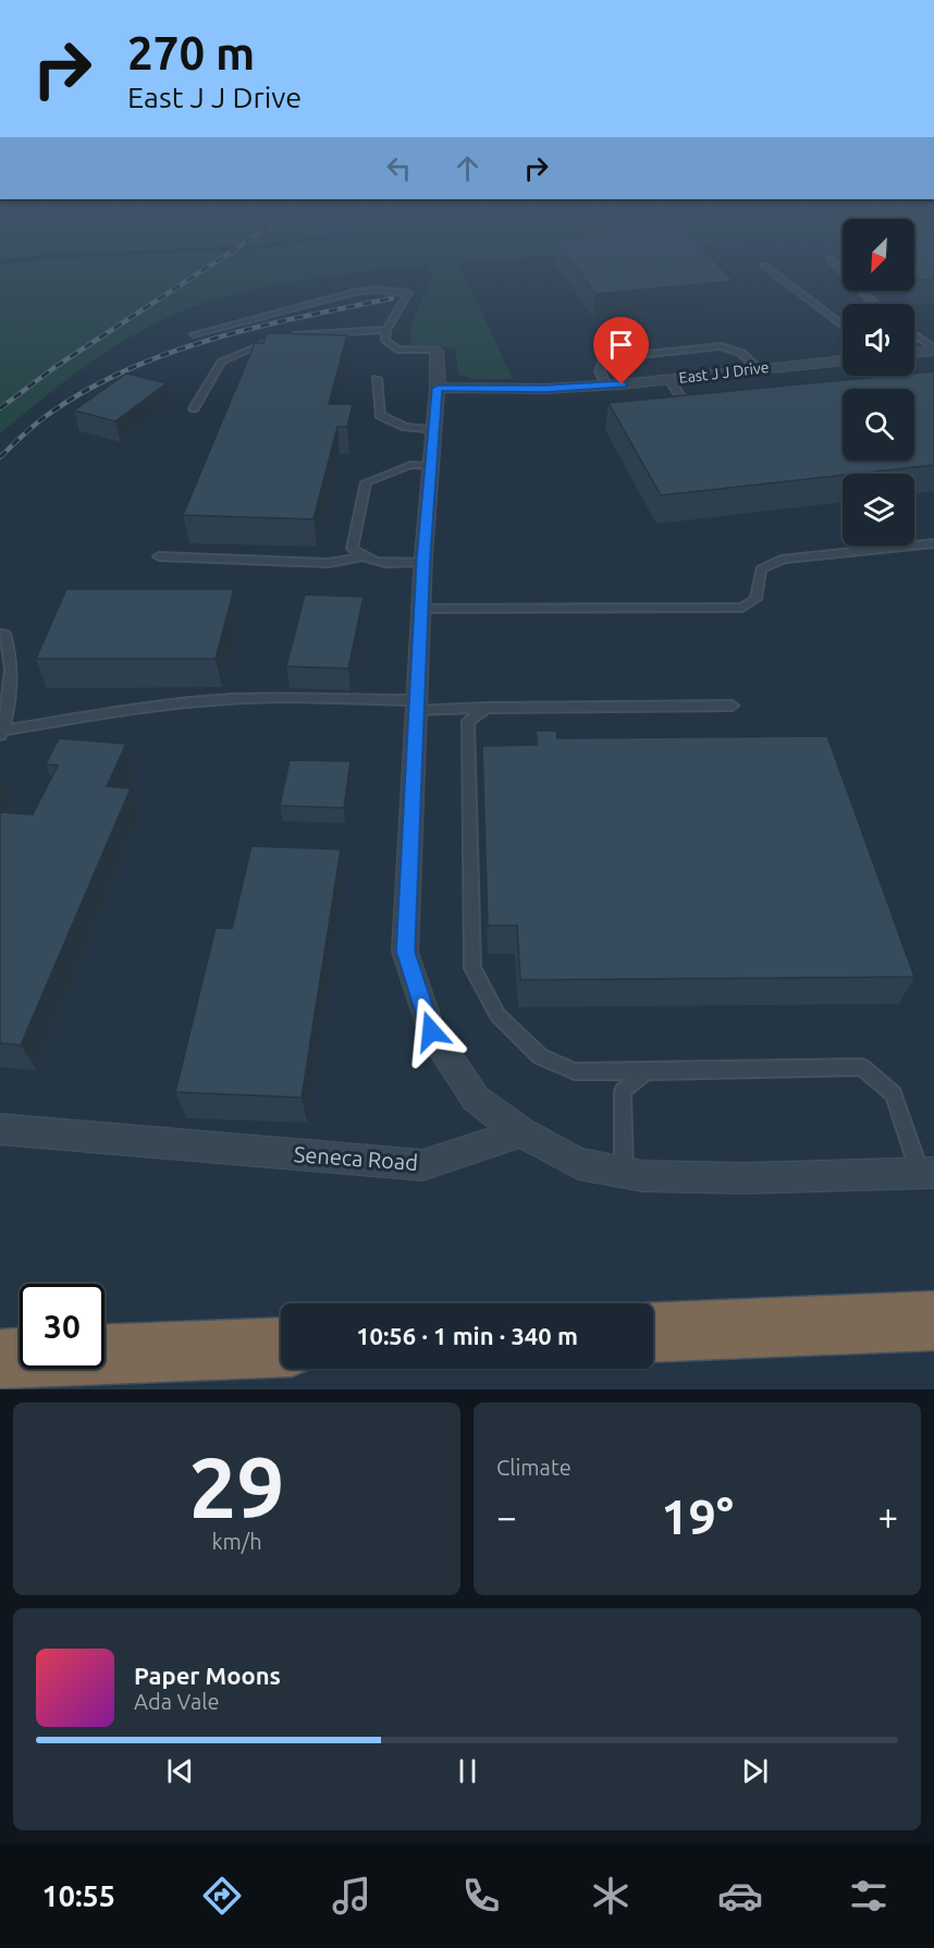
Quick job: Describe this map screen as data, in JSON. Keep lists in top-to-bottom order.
{
  "streets": {
    "street": ["East J J Drive", "Seneca Road"]
  },
  "north": "bottom left",
  "page": {
    "turn": ["270 m", "East J J Drive"],
    "limit": "30",
    "trip": "10:56 · 1 min · 340 m",
    "tile": [
      ["29", "km/h"],
      "Climate"
    ],
    "heat": ["−", "19°", "+"],
    "song": ["Paper Moons", "Ada Vale"],
    "tabs": "10:55"
  }
}
